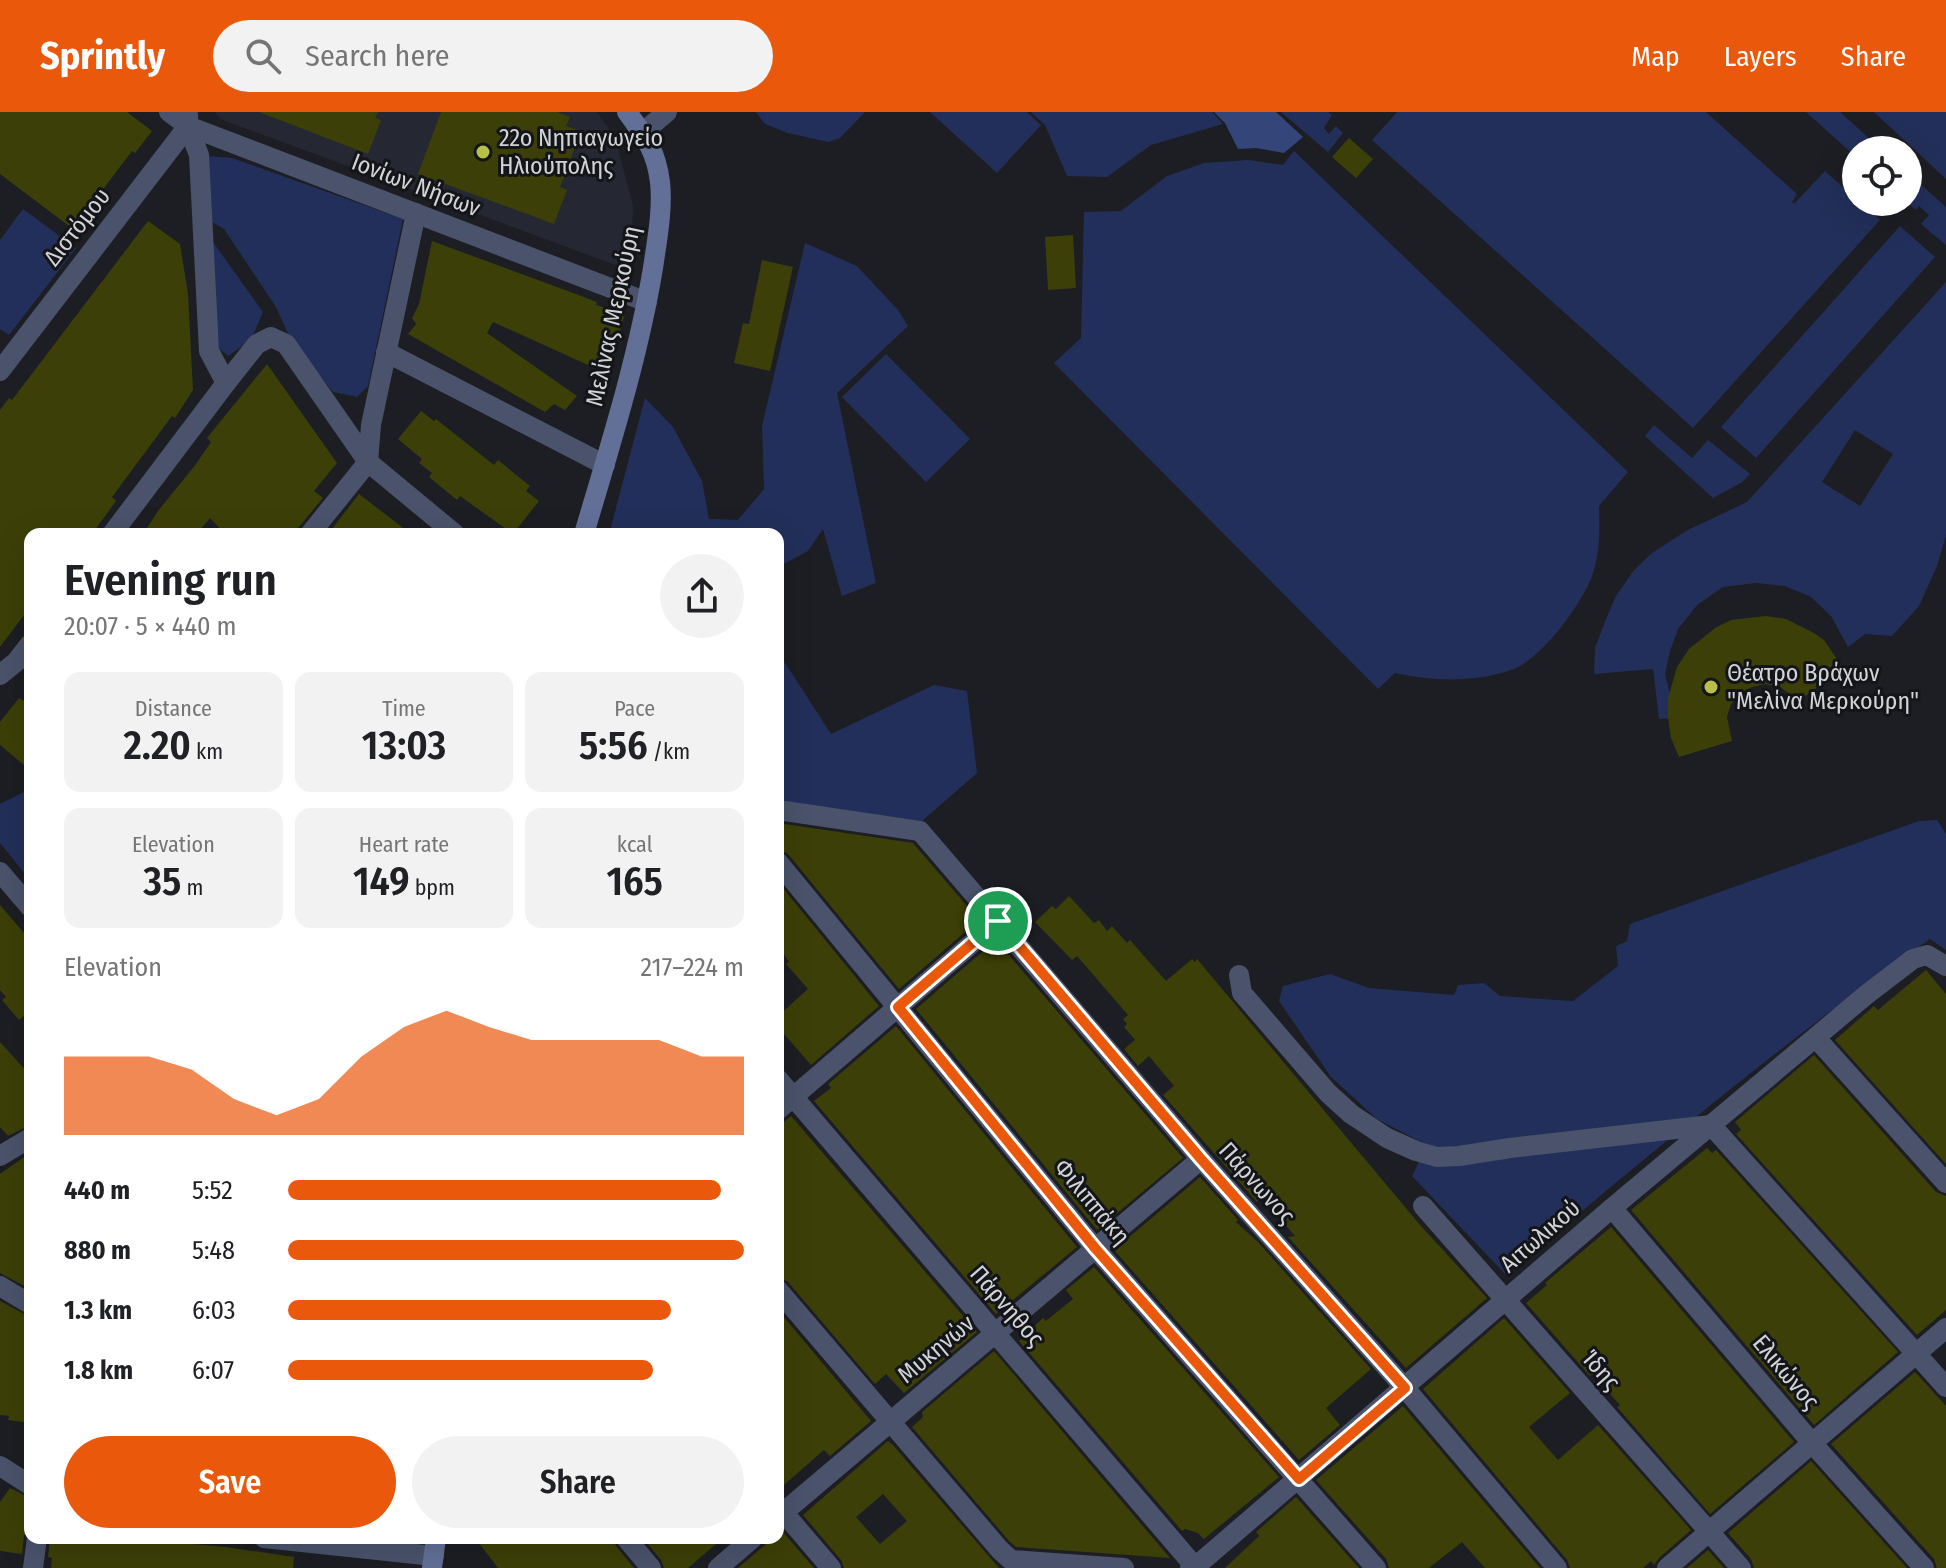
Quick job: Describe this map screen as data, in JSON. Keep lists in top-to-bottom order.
{
  "streets": {
    "street": [
      "Ιονίων Νήσων",
      "Διστόμου",
      "Μελίνας Μερκούρη",
      "Πάρνωνος",
      "Φιλιππάκη",
      "Αιτωλικού",
      "Πάρνηθος",
      "Μυκηνών",
      "Ίδης",
      "Ελικώνος"
    ]
  },
  "crossings": [
    ["Ιονίων Νήσων", "Διστόμου"],
    ["Ιονίων Νήσων", "Μελίνας Μερκούρη"],
    ["Πάρνωνος", "Αιτωλικού"],
    ["Πάρνωνος", "Μυκηνών"],
    ["Φιλιππάκη", "Αιτωλικού"],
    ["Φιλιππάκη", "Μυκηνών"],
    ["Αιτωλικού", "Πάρνηθος"],
    ["Αιτωλικού", "Ίδης"],
    ["Αιτωλικού", "Ελικώνος"],
    ["Πάρνηθος", "Μυκηνών"]
  ],
  "places": ["22ο Νηπιαγωγείο Ηλιούπολης", "Θέατρο Βράχων \"Μελίνα Μερκούρη\""],
  "page": {
    "header": "Sprintly",
    "search": "Search here",
    "nav": ["Map", "Layers", "Share"],
    "heading": ["Evening run", "20:07 · 5 × 440 m"],
    "stats": [
      ["Distance", "2.20 km"],
      ["Time", "13:03"],
      ["Pace", "5:56 /km"],
      ["Elevation", "35 m"],
      ["Heart rate", "149 bpm"],
      ["kcal", "165"]
    ],
    "chart": ["Elevation", "217–224 m"],
    "list": [
      {
        "name": "440 m",
        "note": "5:52"
      },
      {
        "name": "880 m",
        "note": "5:48"
      },
      {
        "name": "1.3 km",
        "note": "6:03"
      },
      {
        "name": "1.8 km",
        "note": "6:07"
      }
    ],
    "buttons": ["Save", "Share"]
  }
}
